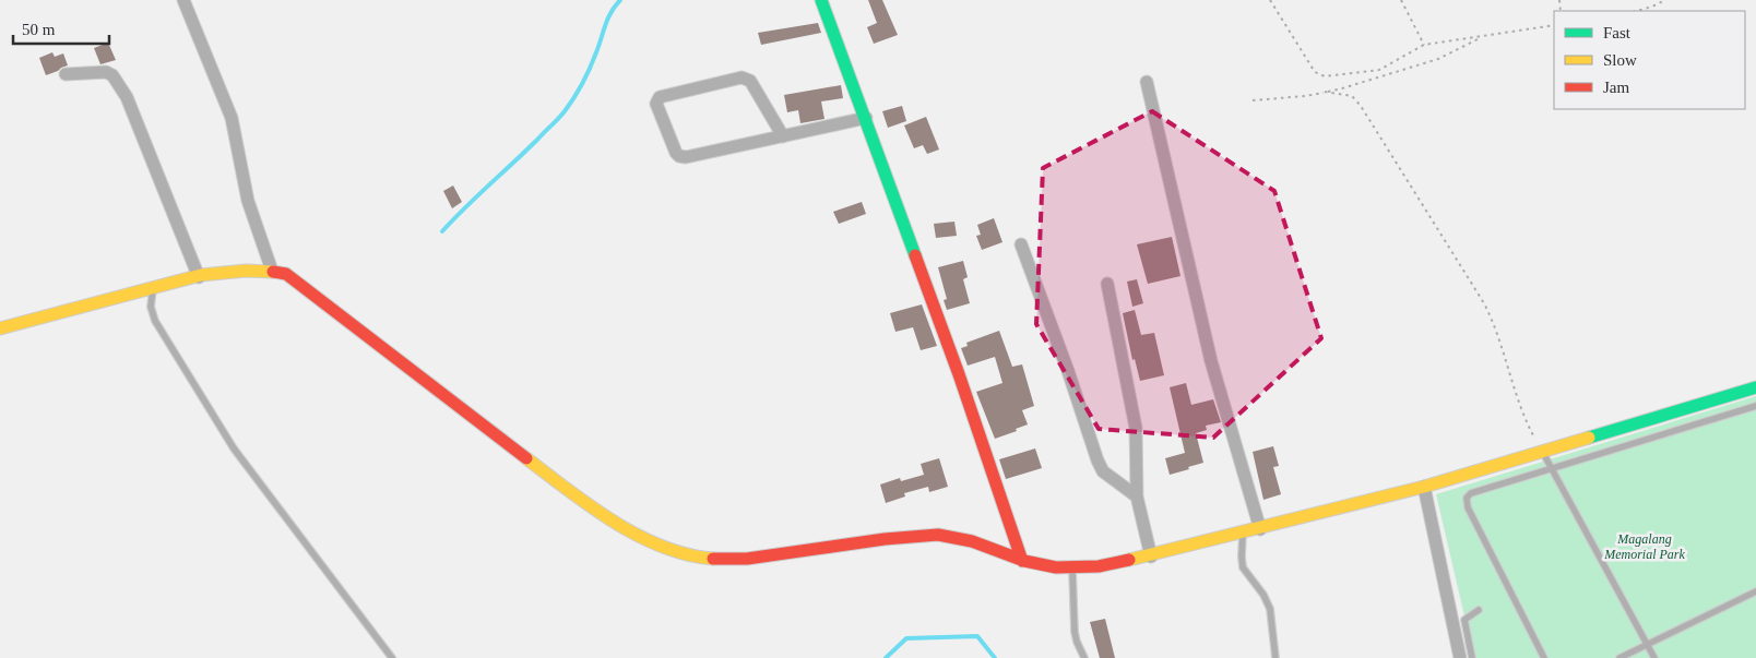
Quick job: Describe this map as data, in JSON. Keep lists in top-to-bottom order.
{
  "parks": ["Magalang Memorial Park"],
  "legend": ["Fast", "Slow", "Jam"],
  "scale_bar": "50 m"
}
